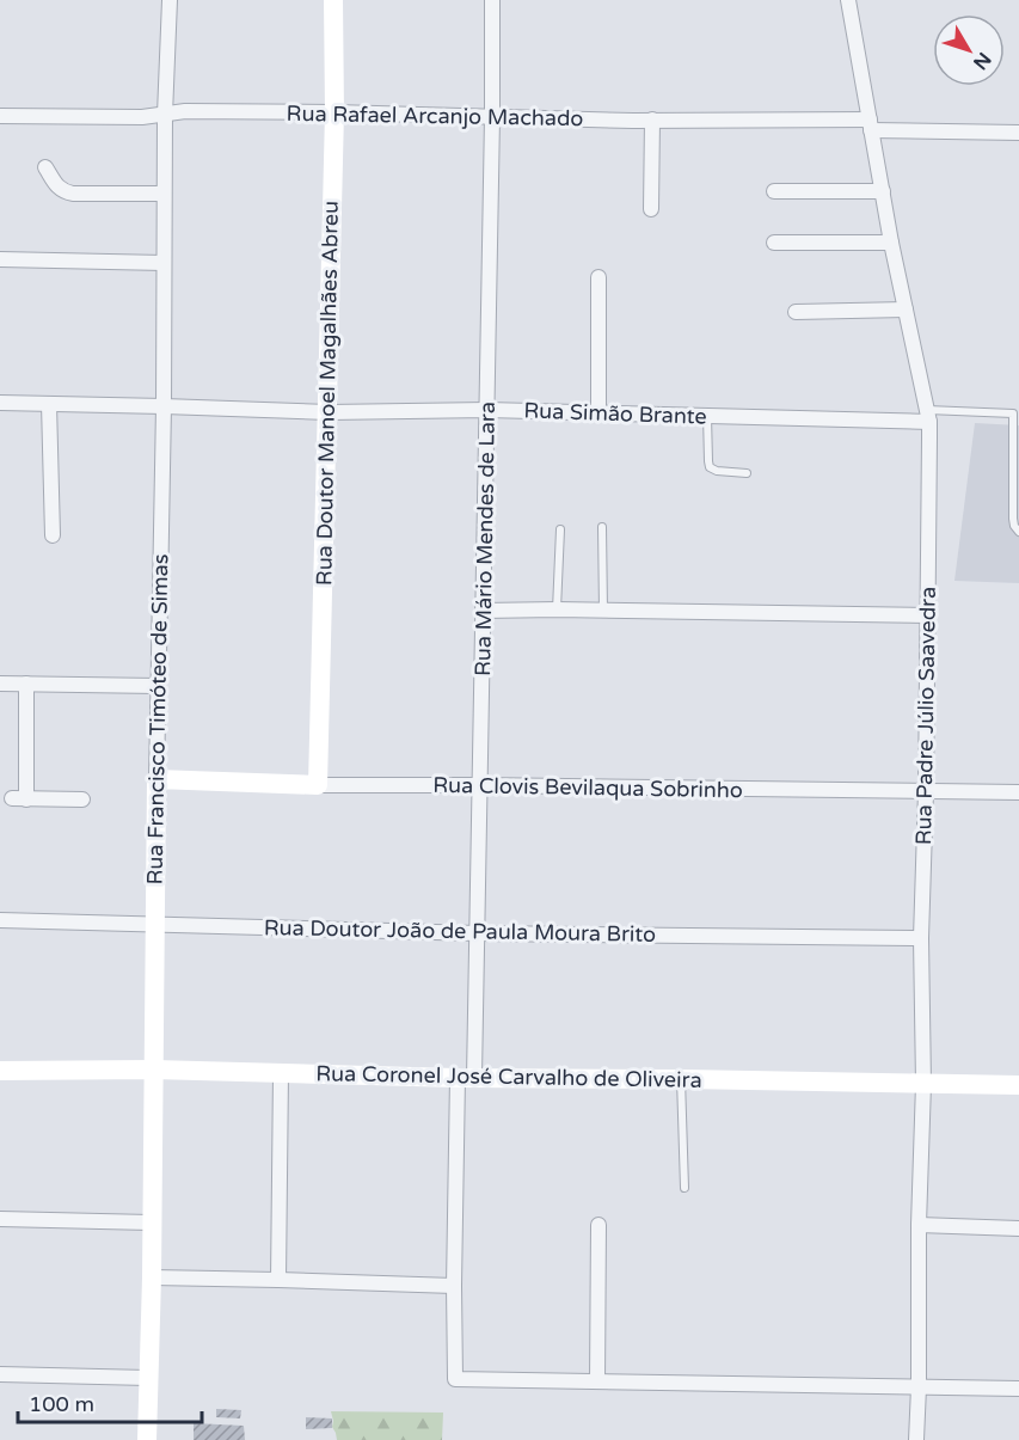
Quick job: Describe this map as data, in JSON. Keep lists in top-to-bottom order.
{
  "streets": {
    "street": [
      "Rua Rafael Arcanjo Machado",
      "Rua Doutor Manoel Magalhães Abreu",
      "Rua Simão Brante",
      "Rua Mário Mendes de Lara",
      "Rua Padre Júlio Saavedra",
      "Rua Francisco Timóteo de Simas",
      "Rua Clovis Bevilaqua Sobrinho",
      "Rua Doutor João de Paula Moura Brito",
      "Rua Coronel José Carvalho de Oliveira"
    ]
  },
  "crossings": [
    ["Rua Rafael Arcanjo Machado", "Rua Doutor Manoel Magalhães Abreu"],
    ["Rua Rafael Arcanjo Machado", "Rua Mário Mendes de Lara"],
    ["Rua Rafael Arcanjo Machado", "Rua Padre Júlio Saavedra"],
    ["Rua Rafael Arcanjo Machado", "Rua Francisco Timóteo de Simas"],
    ["Rua Doutor Manoel Magalhães Abreu", "Rua Simão Brante"],
    ["Rua Doutor Manoel Magalhães Abreu", "Rua Clovis Bevilaqua Sobrinho"],
    ["Rua Simão Brante", "Rua Mário Mendes de Lara"],
    ["Rua Simão Brante", "Rua Padre Júlio Saavedra"],
    ["Rua Simão Brante", "Rua Francisco Timóteo de Simas"],
    ["Rua Mário Mendes de Lara", "Rua Clovis Bevilaqua Sobrinho"],
    ["Rua Mário Mendes de Lara", "Rua Doutor João de Paula Moura Brito"],
    ["Rua Mário Mendes de Lara", "Rua Coronel José Carvalho de Oliveira"],
    ["Rua Padre Júlio Saavedra", "Rua Clovis Bevilaqua Sobrinho"],
    ["Rua Padre Júlio Saavedra", "Rua Doutor João de Paula Moura Brito"],
    ["Rua Padre Júlio Saavedra", "Rua Coronel José Carvalho de Oliveira"],
    ["Rua Francisco Timóteo de Simas", "Rua Clovis Bevilaqua Sobrinho"],
    ["Rua Francisco Timóteo de Simas", "Rua Doutor João de Paula Moura Brito"],
    ["Rua Francisco Timóteo de Simas", "Rua Coronel José Carvalho de Oliveira"]
  ],
  "scale_bar": "100 m",
  "north": "bottom right"
}
